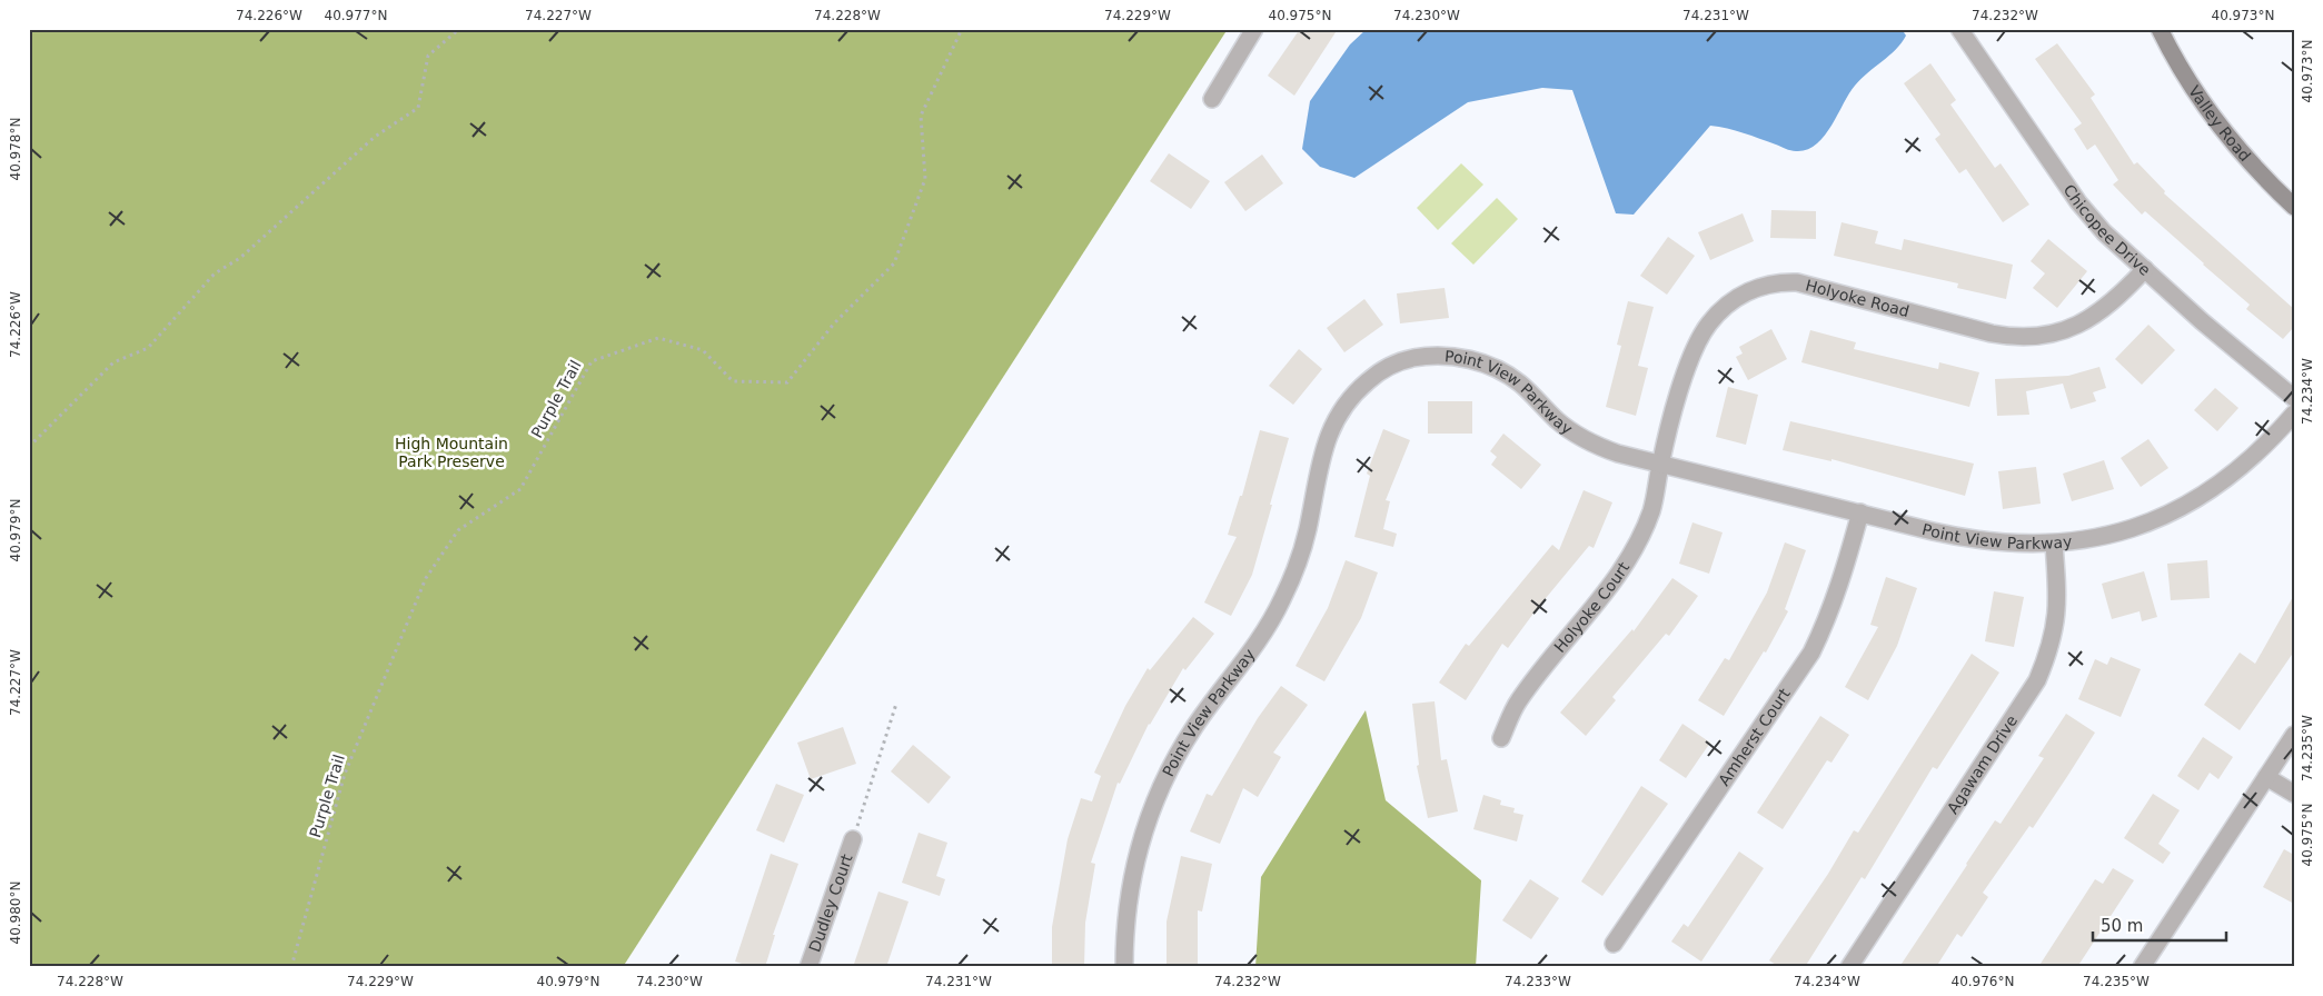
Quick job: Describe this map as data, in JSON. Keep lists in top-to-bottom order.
{
  "streets": {
    "main road": ["Valley Road"],
    "street": [
      "Chicopee Drive",
      "Holyoke Road",
      "Point View Parkway",
      "Holyoke Court",
      "Amherst Court",
      "Agawam Drive",
      "Dudley Court"
    ],
    "path": ["Purple Trail"]
  },
  "crossings": [
    ["Chicopee Drive", "Holyoke Road"],
    ["Holyoke Road", "Point View Parkway"],
    ["Holyoke Road", "Holyoke Court"],
    ["Point View Parkway", "Holyoke Court"],
    ["Point View Parkway", "Amherst Court"],
    ["Point View Parkway", "Agawam Drive"]
  ],
  "parks": ["High Mountain Park Preserve"],
  "scale_bar": "50 m",
  "coordinates": [
    "74.226°W",
    "40.977°N",
    "74.227°W",
    "74.228°W",
    "74.229°W",
    "40.975°N",
    "74.230°W",
    "74.231°W",
    "74.232°W",
    "40.973°N",
    "40.978°N",
    "74.234°W",
    "40.979°N",
    "74.235°W",
    "40.980°N",
    "74.233°W",
    "40.976°N"
  ]
}
